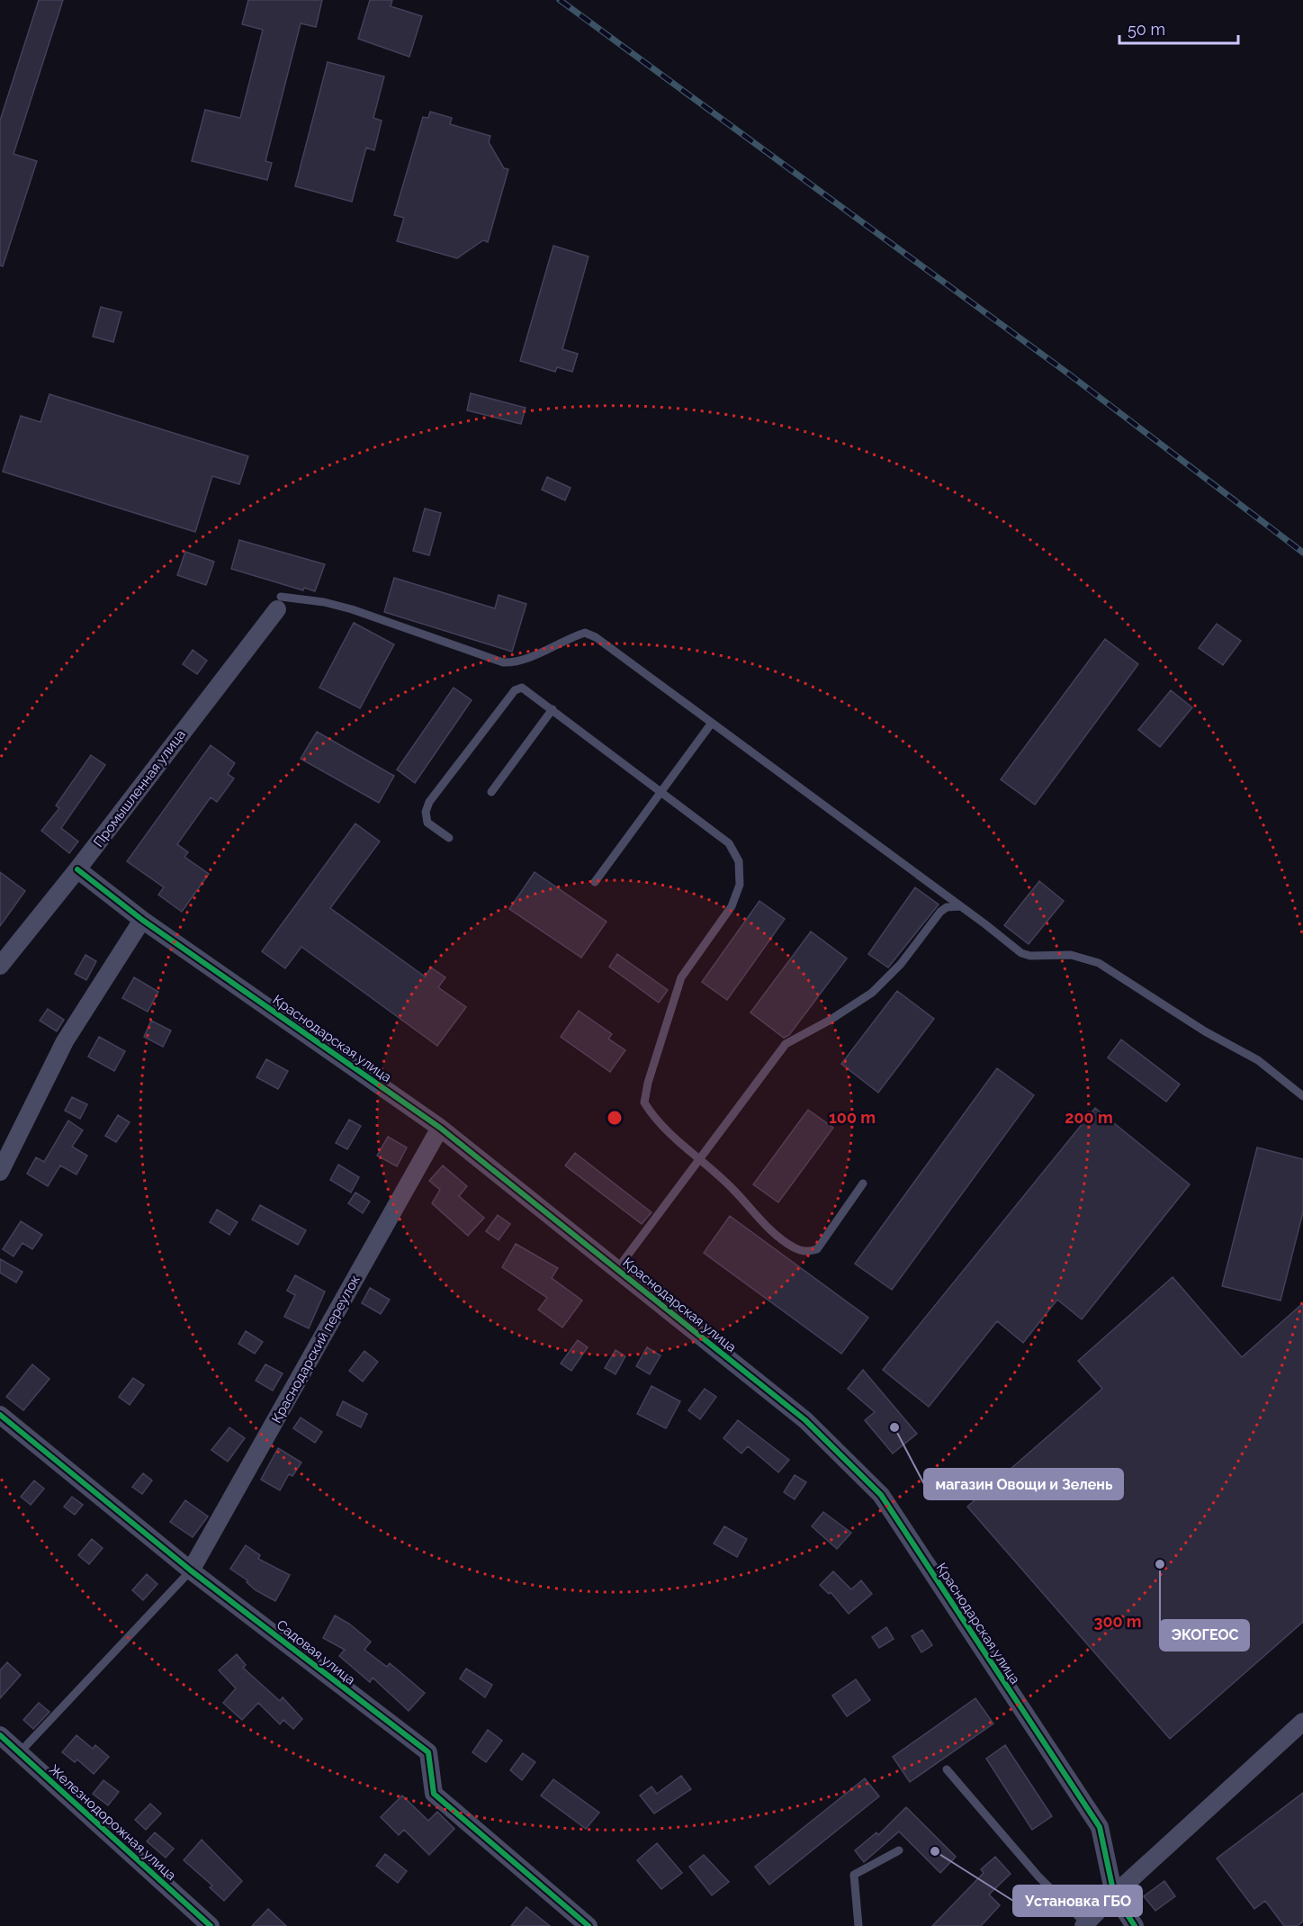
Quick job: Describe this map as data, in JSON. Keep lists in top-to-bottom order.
{
  "streets": {
    "street": [
      "Промышленная улица",
      "Краснодарская улица",
      "Краснодарский переулок",
      "Садовая улица",
      "Железнодорожная улица"
    ]
  },
  "crossings": [
    ["Промышленная улица", "Краснодарская улица"],
    ["Краснодарская улица", "Краснодарский переулок"],
    ["Краснодарский переулок", "Садовая улица"]
  ],
  "places": ["магазин Овощи и Зелень", "ЭКОГЕОС", "Установка ГБО"],
  "scale_bar": "50 m",
  "rings": ["100 m", "200 m", "300 m"]
}
